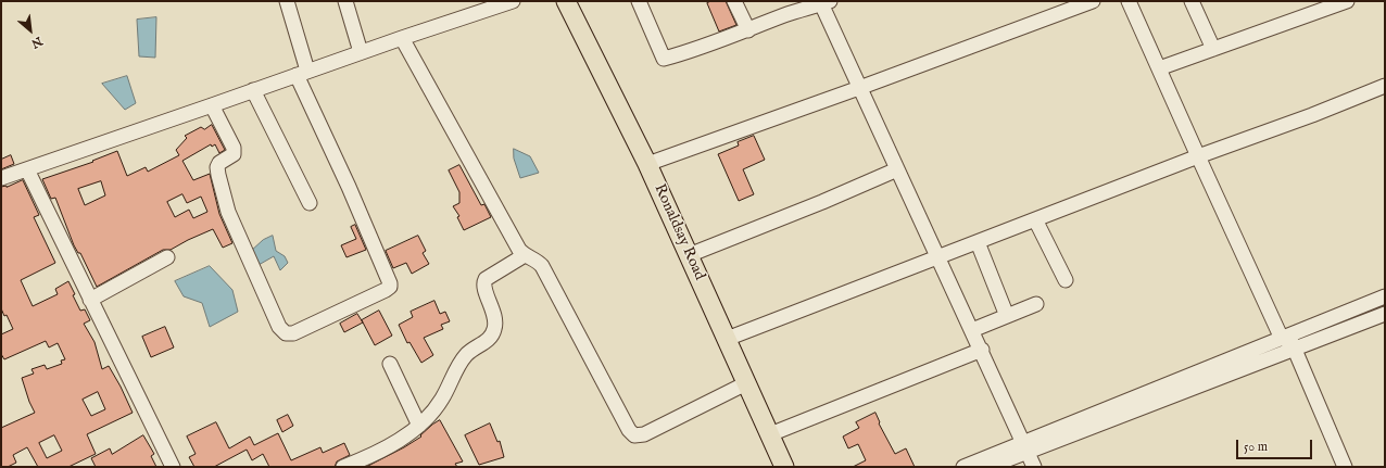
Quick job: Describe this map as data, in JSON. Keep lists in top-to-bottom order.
{
  "streets": {
    "main road": ["Ronaldsay Road"]
  },
  "scale_bar": "50 m",
  "north": "bottom right"
}
